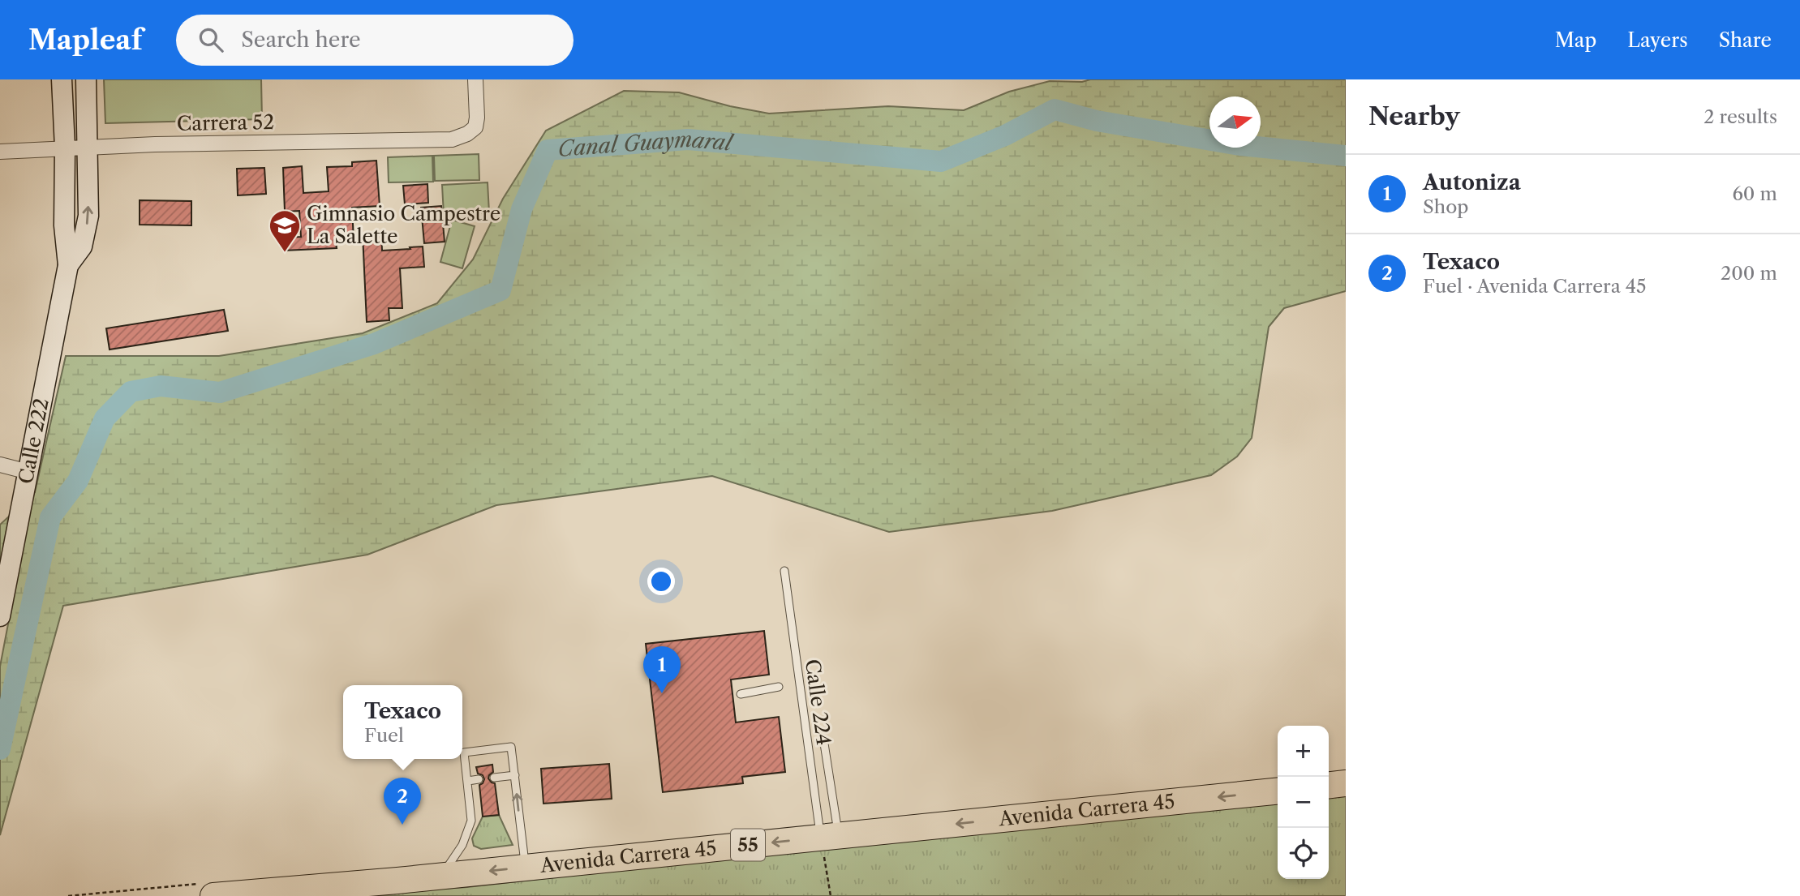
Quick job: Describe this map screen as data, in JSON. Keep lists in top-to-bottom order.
{
  "streets": {
    "highway": ["Avenida Carrera 45", "55"],
    "street": ["Carrera 52", "Calle 222"],
    "lane": ["Calle 224"]
  },
  "crossings": [
    ["Carrera 52", "Calle 222"],
    ["Calle 224", "Avenida Carrera 45"]
  ],
  "one_way": ["Avenida Carrera 45"],
  "water": ["Canal Guaymaral"],
  "places": {
    "school or university": ["Gimnasio Campestre La Salette"]
  },
  "north": "right",
  "page": {
    "header": "Mapleaf",
    "search": "Search here",
    "nav": ["Map", "Layers", "Share"],
    "heading": ["Nearby", "2 results"],
    "list": [
      {
        "mark": "1",
        "name": "Autoniza",
        "note": "Shop",
        "value": "60 m"
      },
      {
        "mark": "2",
        "name": "Texaco",
        "note": "Fuel · Avenida Carrera 45",
        "value": "200 m"
      }
    ],
    "pins": ["1", "2"],
    "popup": ["Texaco", "Fuel"],
    "map_buttons": ["+", "−"]
  }
}
